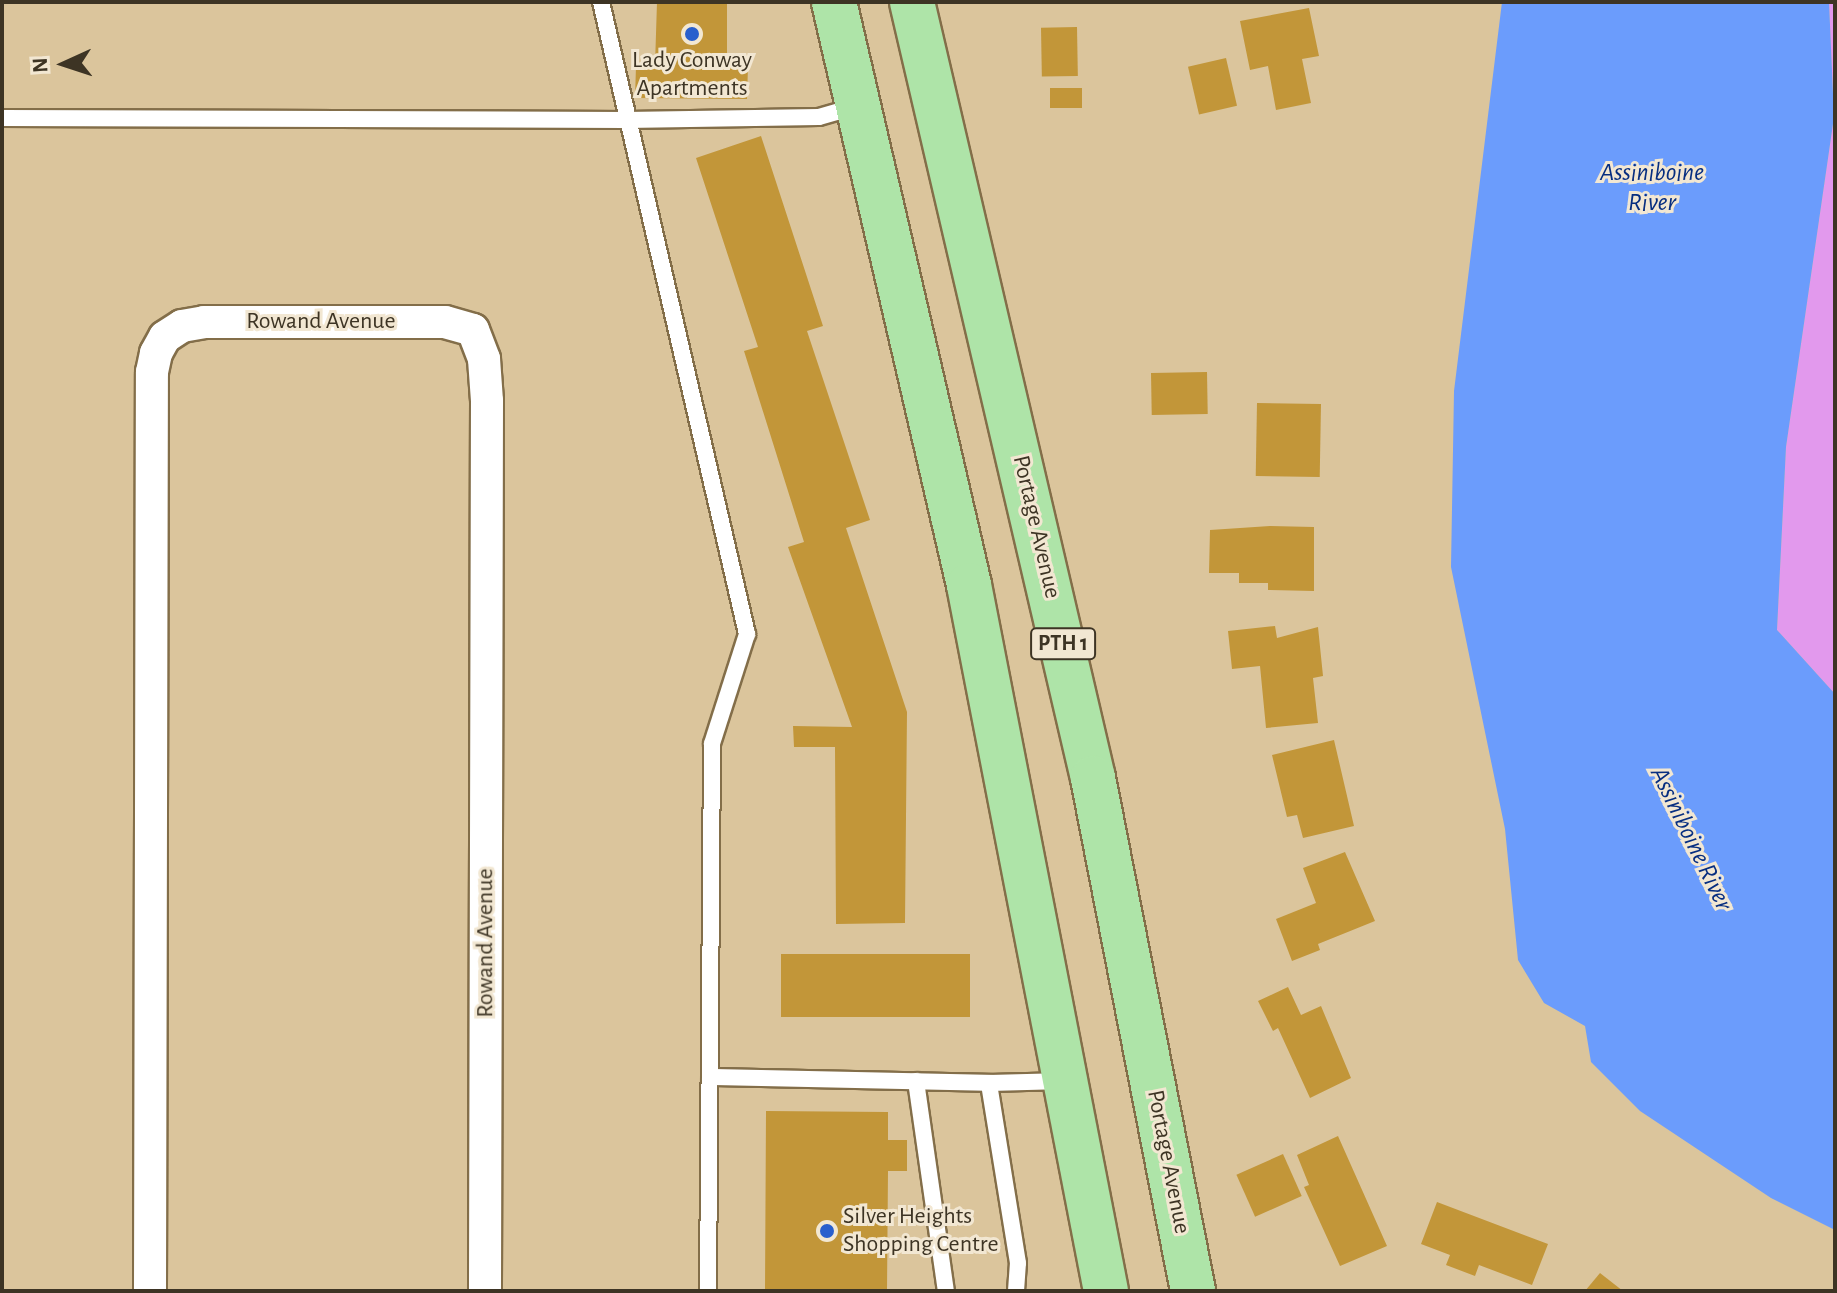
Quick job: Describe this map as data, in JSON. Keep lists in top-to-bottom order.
{
  "streets": {
    "highway": ["Portage Avenue", "PTH 1"],
    "street": ["Rowand Avenue"]
  },
  "water": ["Assiniboine River"],
  "places": ["Lady Conway Apartments", "Silver Heights Shopping Centre"],
  "north": "left"
}
